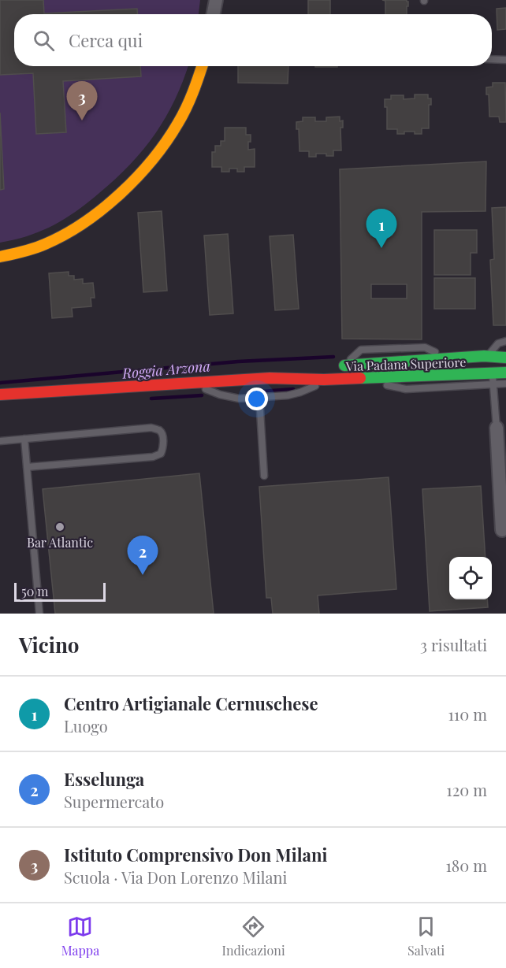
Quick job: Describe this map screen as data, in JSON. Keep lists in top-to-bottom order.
{
  "streets": {
    "main road": ["Via Padana Superiore"]
  },
  "water": ["Roggia Arzona"],
  "places": ["Bar Atlantic"],
  "scale_bar": "50 m",
  "page": {
    "search": "Cerca qui",
    "pins": ["3", "1", "2"],
    "scale": "50 m",
    "heading": ["Vicino", "3 risultati"],
    "list": [
      {
        "mark": "1",
        "name": "Centro Artigianale Cernuschese",
        "note": "Luogo",
        "value": "110 m"
      },
      {
        "mark": "2",
        "name": "Esselunga",
        "note": "Supermercato",
        "value": "120 m"
      },
      {
        "mark": "3",
        "name": "Istituto Comprensivo Don Milani",
        "note": "Scuola · Via Don Lorenzo Milani",
        "value": "180 m"
      }
    ],
    "nav": ["Mappa", "Indicazioni", "Salvati"]
  }
}
